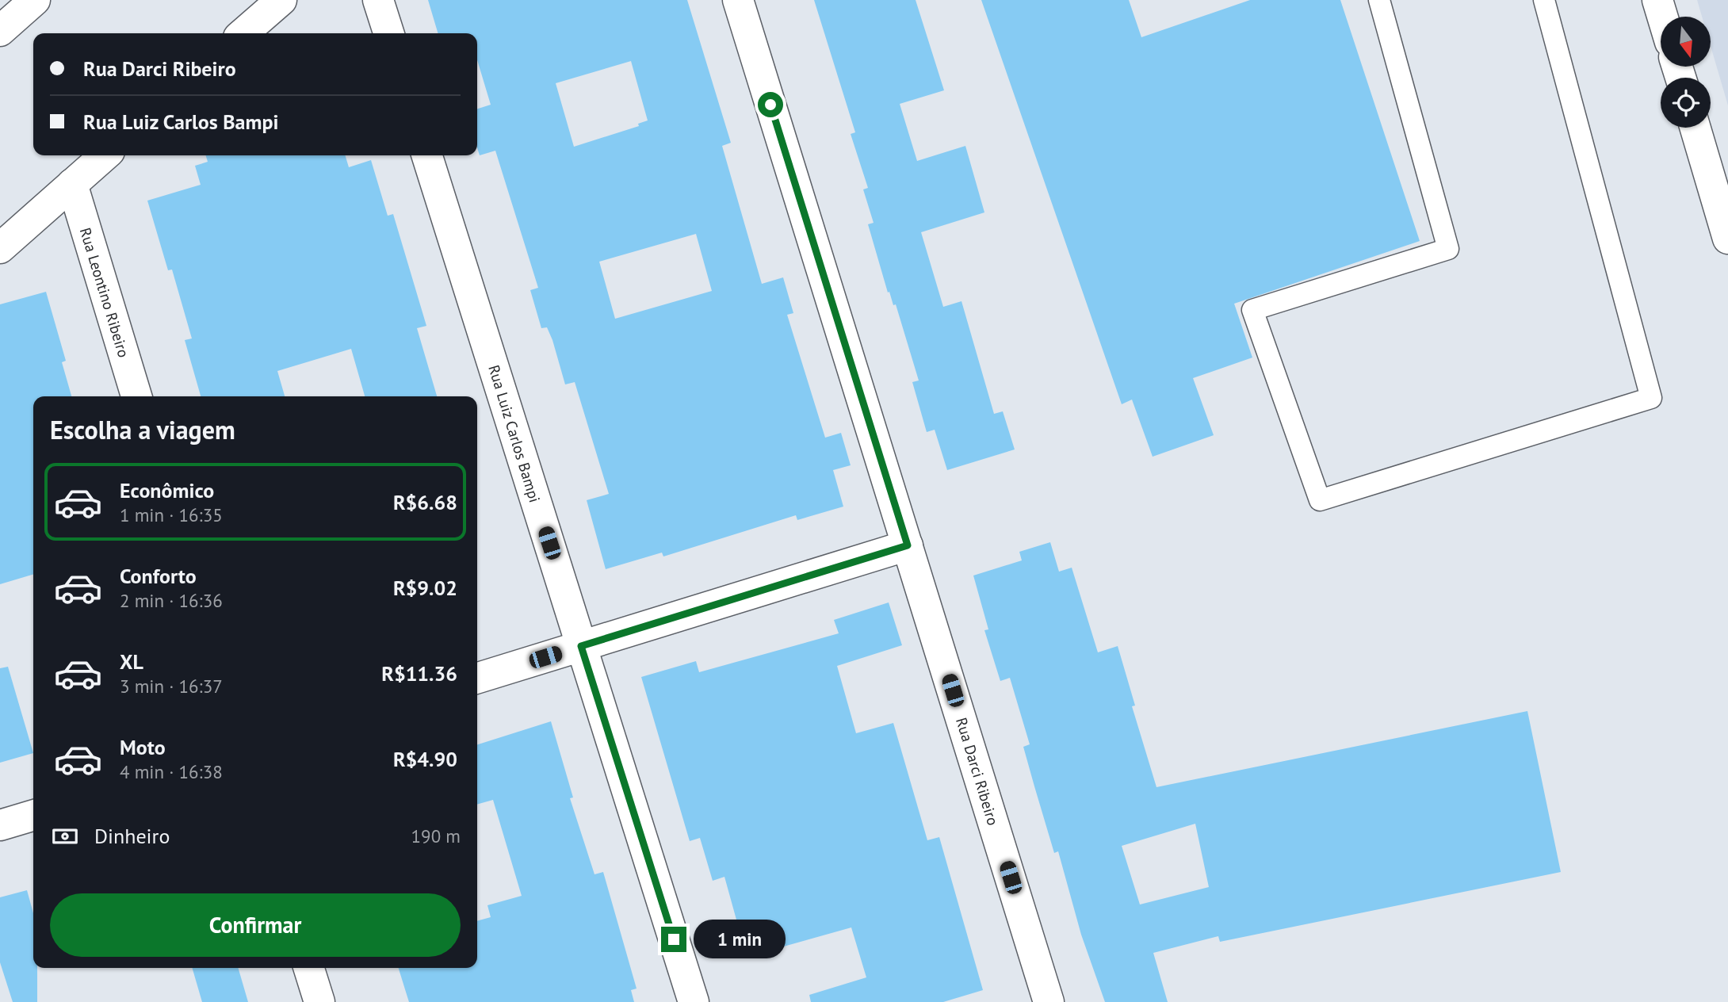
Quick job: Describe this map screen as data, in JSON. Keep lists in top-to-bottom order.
{
  "streets": {
    "main road": ["Rua Leontino Ribeiro", "Rua Luiz Carlos Bampi", "Rua Darci Ribeiro"]
  },
  "north": "bottom",
  "page": {
    "banner": ["Rua Darci Ribeiro", "Rua Luiz Carlos Bampi"],
    "heading": "Escolha a viagem",
    "list": [
      {
        "name": "Econômico",
        "note": "1 min · 16:35",
        "value": "R$6.68"
      },
      {
        "name": "Conforto",
        "note": "2 min · 16:36",
        "value": "R$9.02"
      },
      {
        "name": "XL",
        "note": "3 min · 16:37",
        "value": "R$11.36"
      },
      {
        "name": "Moto",
        "note": "4 min · 16:38",
        "value": "R$4.90"
      }
    ],
    "pay": ["Dinheiro", "190 m"],
    "buttons": "Confirmar",
    "bubble": "1 min"
  }
}
